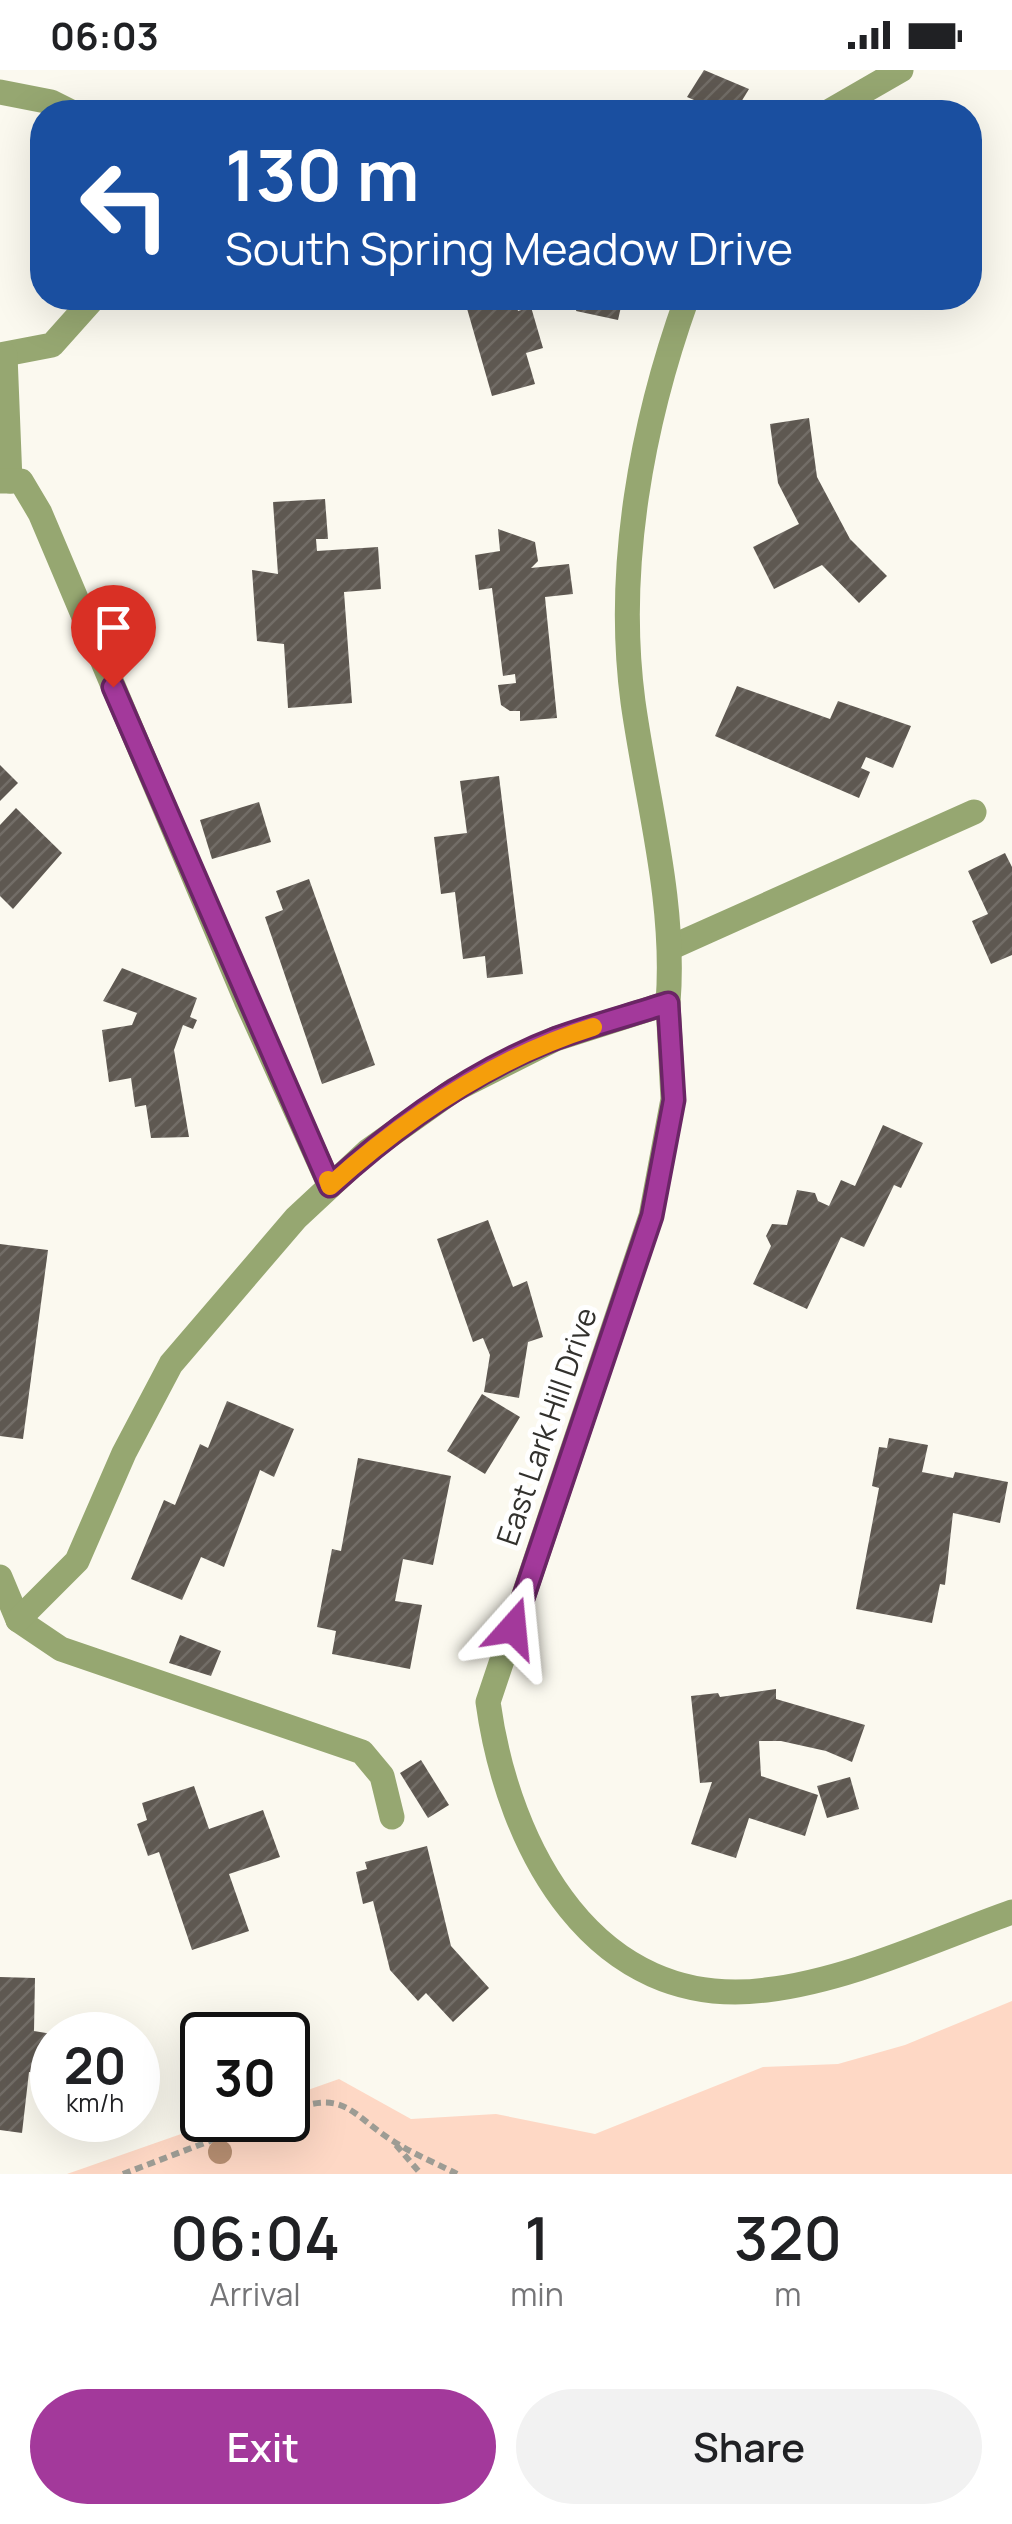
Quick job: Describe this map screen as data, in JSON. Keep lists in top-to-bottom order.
{
  "streets": {
    "street": ["East Lark Hill Drive"]
  },
  "page": {
    "status": "06:03",
    "turn": ["130 m", "South Spring Meadow Drive"],
    "speed": "20 km/h",
    "limit": "30",
    "eta": [
      "06:04",
      "Arrival",
      "1",
      "min",
      "320",
      "m"
    ],
    "buttons": ["Exit", "Share"]
  }
}
